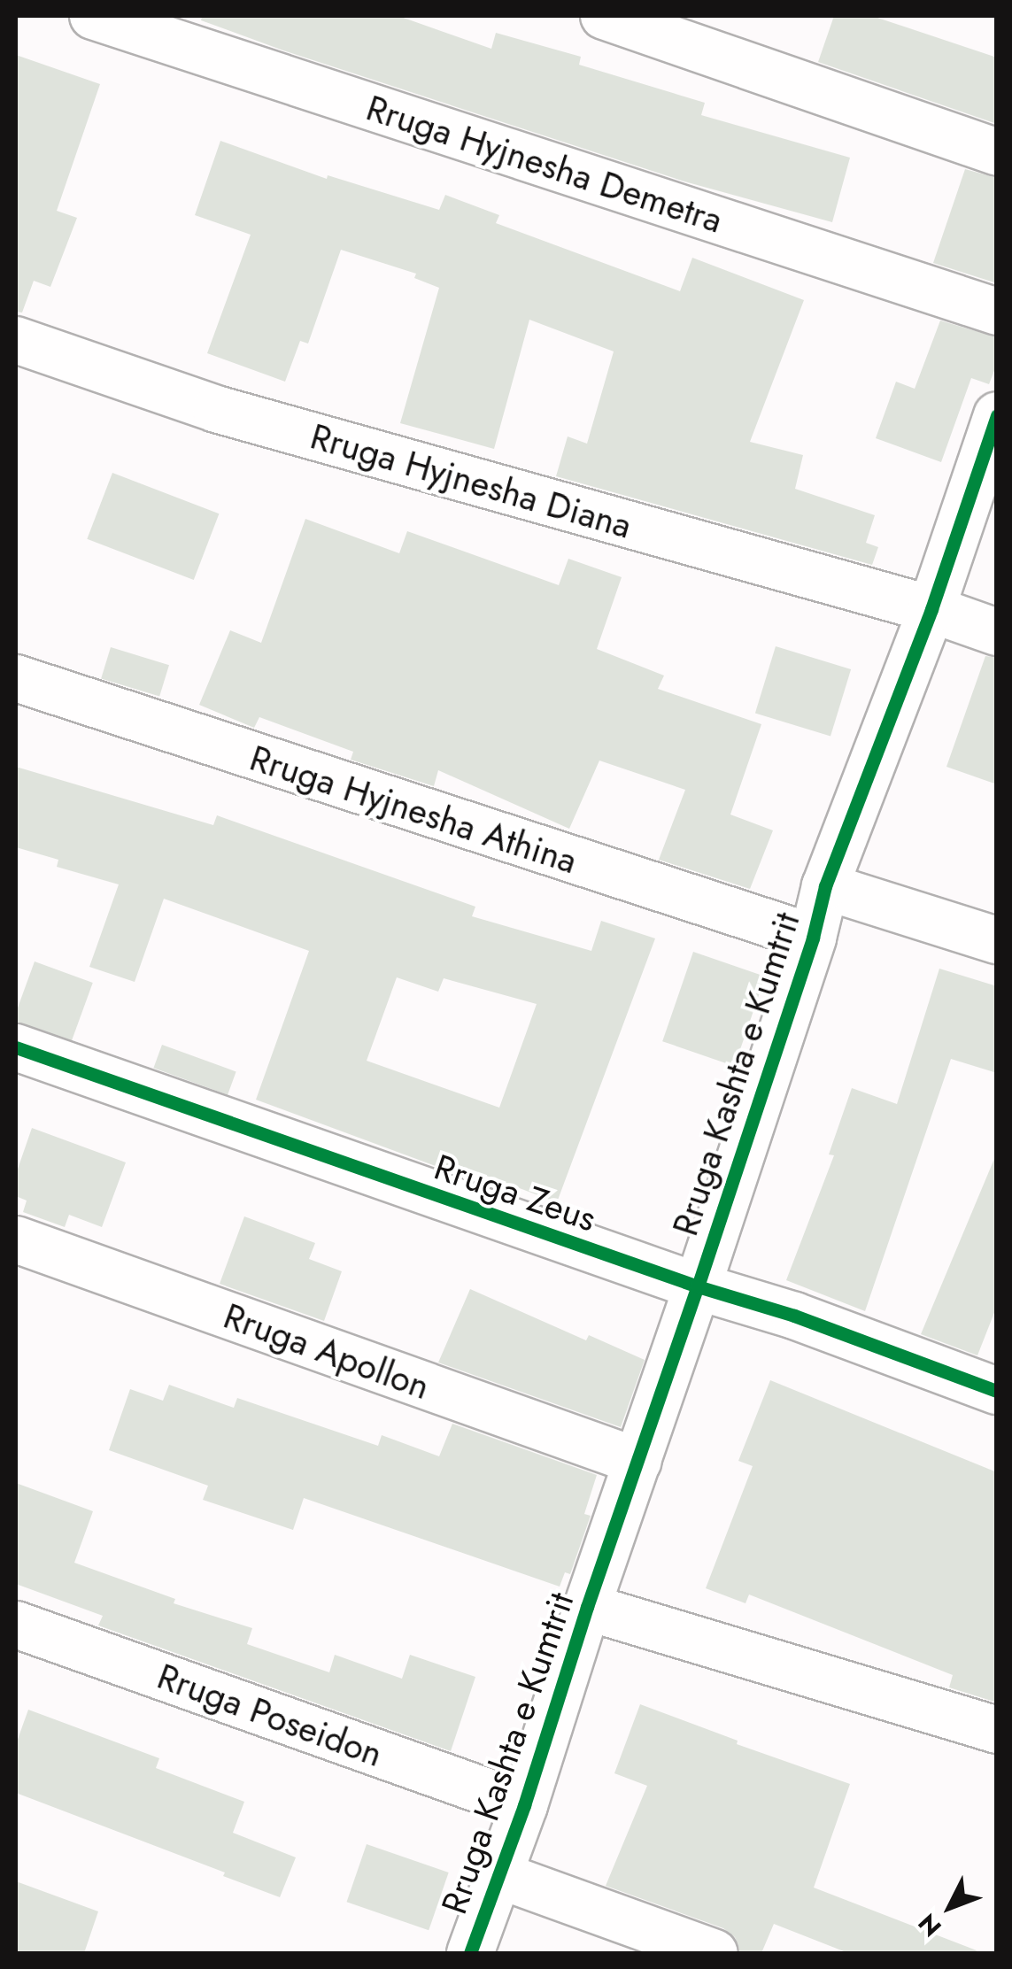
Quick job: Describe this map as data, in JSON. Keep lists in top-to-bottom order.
{
  "streets": {
    "street": [
      "Rruga Hyjnesha Demetra",
      "Rruga Hyjnesha Diana",
      "Rruga Hyjnesha Athina",
      "Rruga Kashta e Kumtrit",
      "Rruga Zeus",
      "Rruga Apollon",
      "Rruga Poseidon"
    ]
  },
  "crossings": [
    ["Rruga Hyjnesha Diana", "Rruga Kashta e Kumtrit"],
    ["Rruga Hyjnesha Athina", "Rruga Kashta e Kumtrit"],
    ["Rruga Kashta e Kumtrit", "Rruga Zeus"],
    ["Rruga Kashta e Kumtrit", "Rruga Apollon"],
    ["Rruga Kashta e Kumtrit", "Rruga Poseidon"]
  ],
  "north": "bottom left"
}
